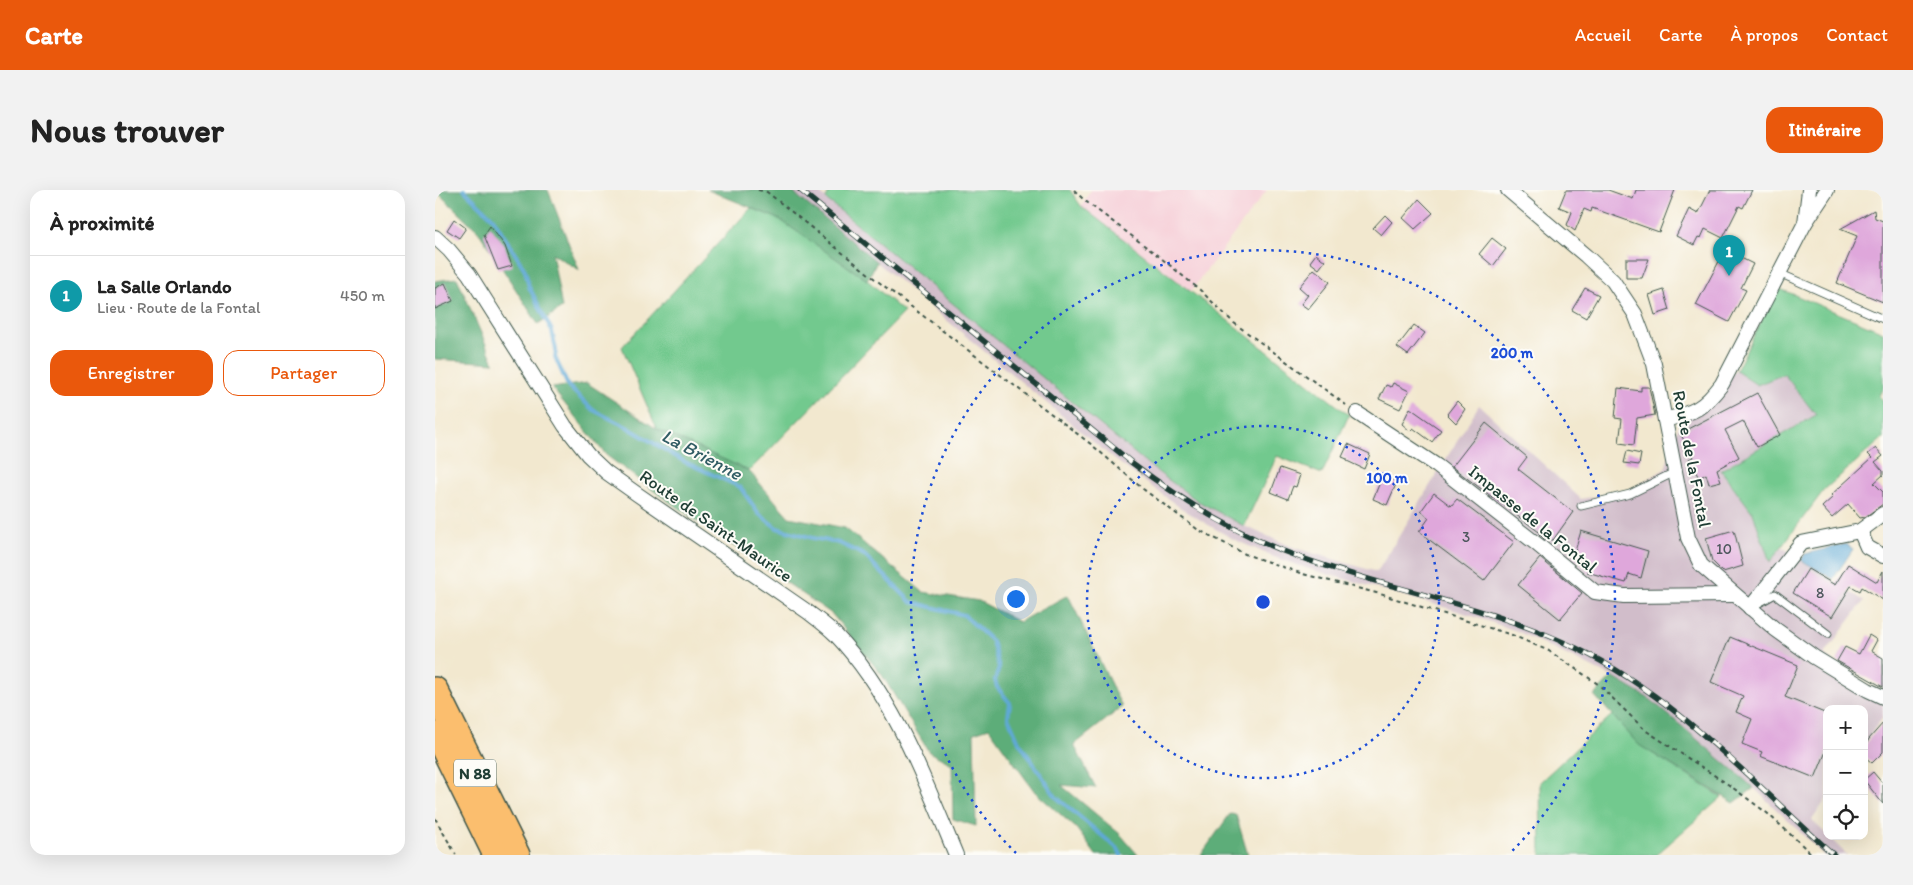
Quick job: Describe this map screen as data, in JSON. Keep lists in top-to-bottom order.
{
  "streets": {
    "highway": ["N 88"],
    "street": ["Route de la Fontal", "Impasse de la Fontal", "Route de Saint-Maurice"]
  },
  "crossings": [
    ["Route de la Fontal", "Impasse de la Fontal"]
  ],
  "water": ["La Brienne"],
  "house_numbers": ["3", "10", "8"],
  "page": {
    "header": "Carte",
    "nav": [
      "Accueil",
      "Carte",
      "À propos",
      "Contact"
    ],
    "buttons": [
      "Itinéraire",
      ["Enregistrer", "Partager"]
    ],
    "title": "Nous trouver",
    "heading": "À proximité",
    "pins": "1",
    "list": [
      {
        "mark": "1",
        "name": "La Salle Orlando",
        "note": "Lieu · Route de la Fontal",
        "value": "450 m"
      }
    ],
    "map_buttons": ["+", "−"]
  },
  "rings": ["200 m", "100 m"]
}
